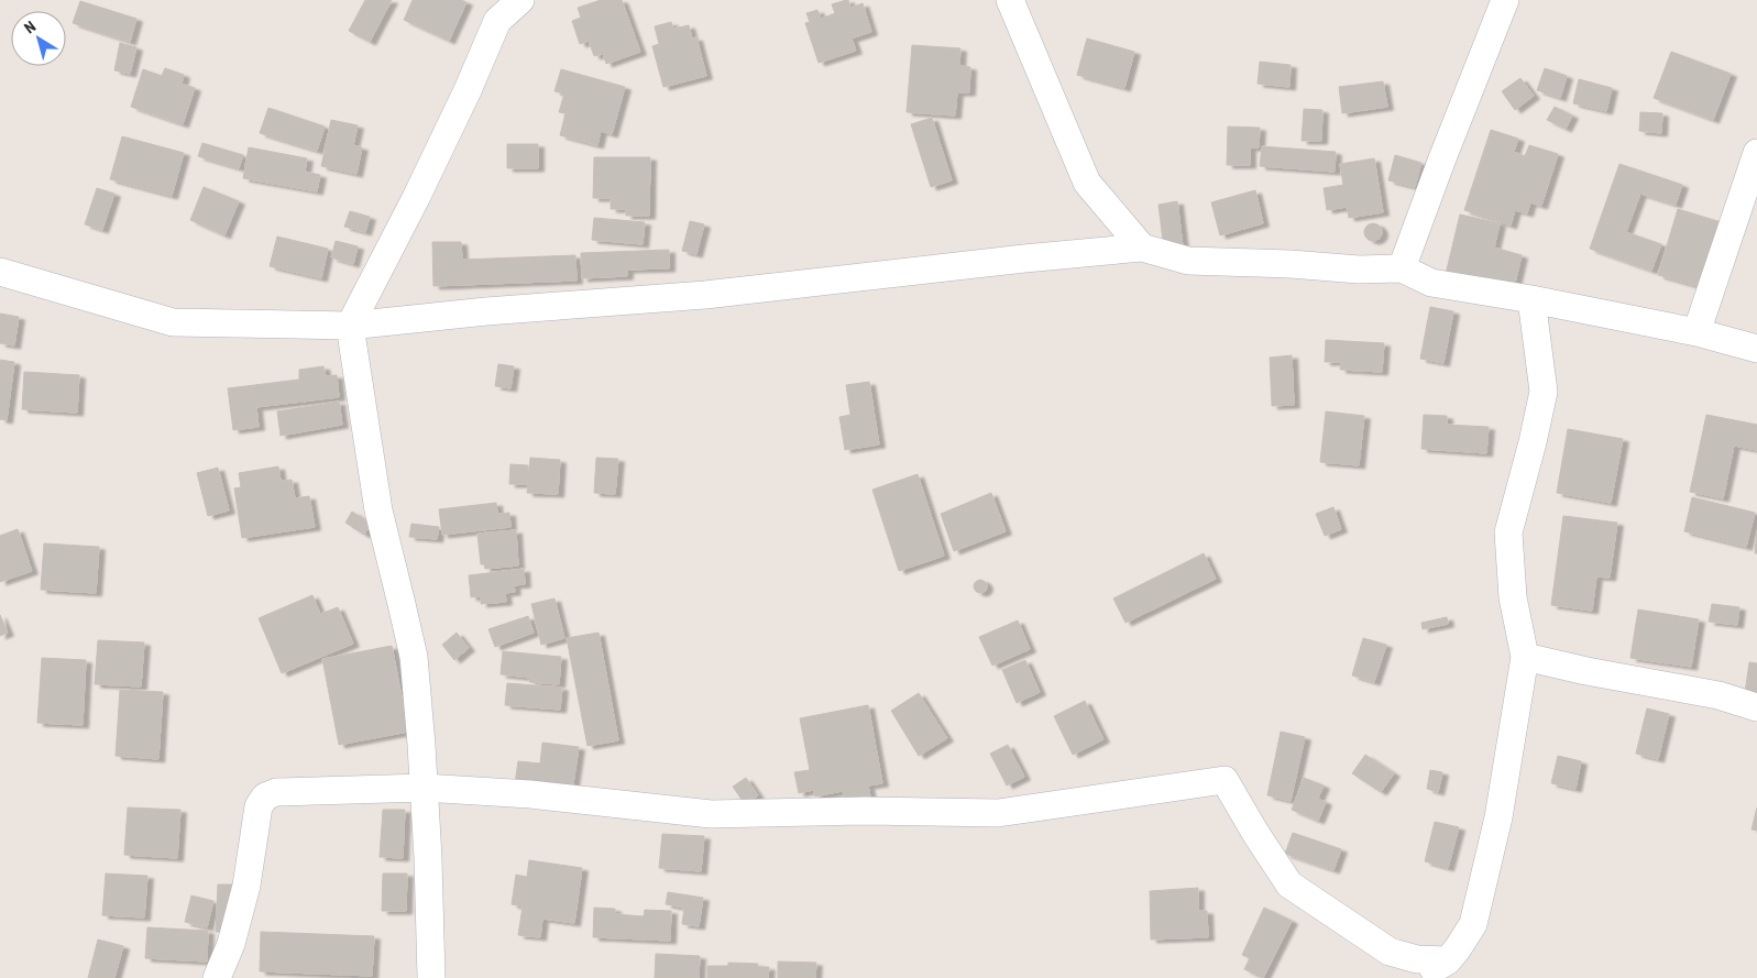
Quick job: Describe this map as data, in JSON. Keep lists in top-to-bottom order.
{
  "north": "top left"
}
